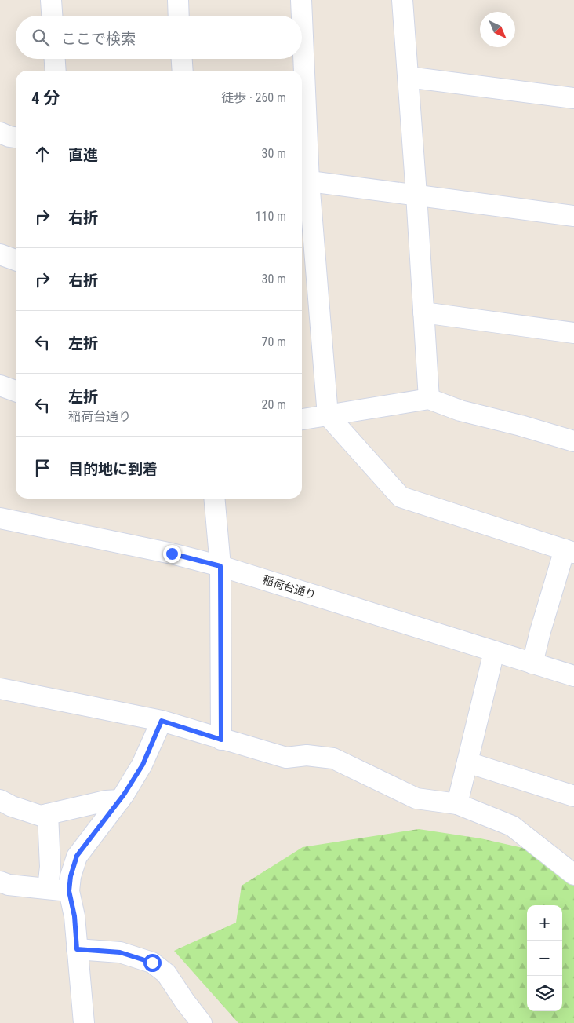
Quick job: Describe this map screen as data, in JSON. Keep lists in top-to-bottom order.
{
  "streets": {
    "street": ["稲荷台通り"]
  },
  "north": "bottom right",
  "page": {
    "search": "ここで検索",
    "heading": ["4 分", "徒歩 · 260 m"],
    "list": [
      ["直進", "30 m"],
      ["右折", "110 m"],
      ["右折", "30 m"],
      ["左折", "70 m"],
      ["左折", "稲荷台通り", "20 m"],
      "目的地に到着"
    ],
    "map_buttons": ["+", "−"]
  }
}
